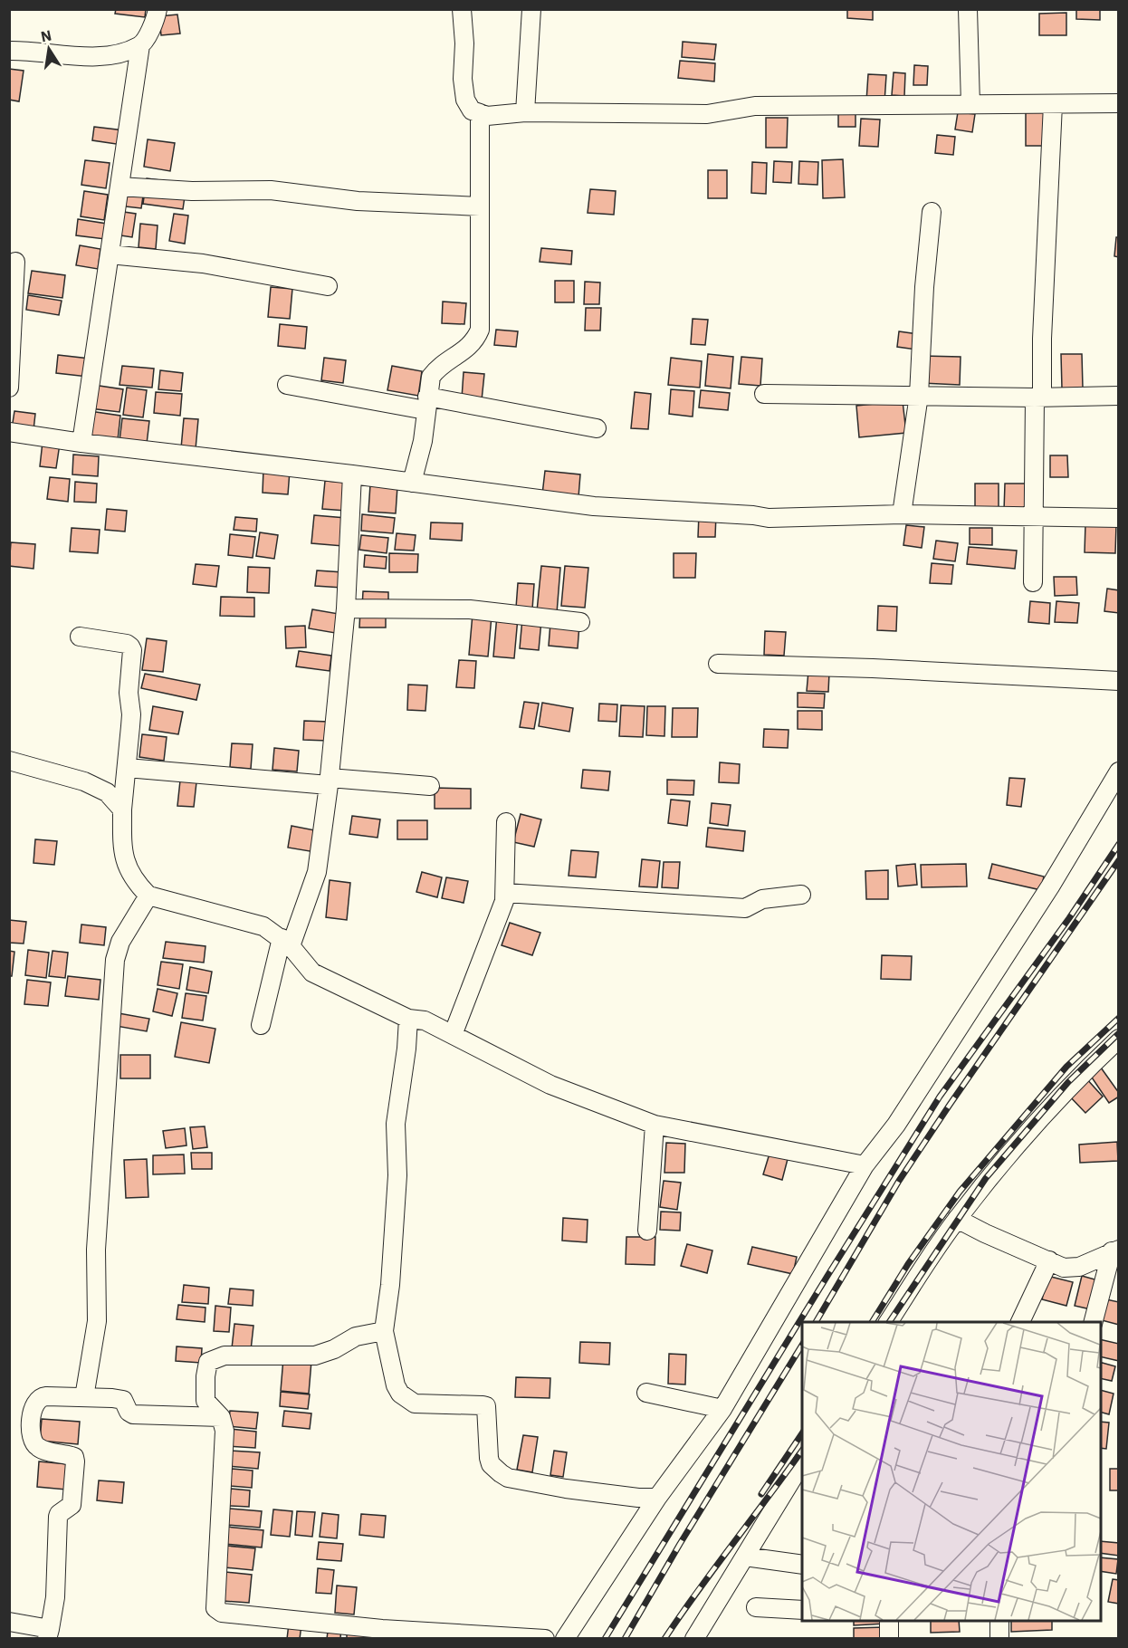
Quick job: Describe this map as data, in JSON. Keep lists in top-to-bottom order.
{
  "north": "top"
}
